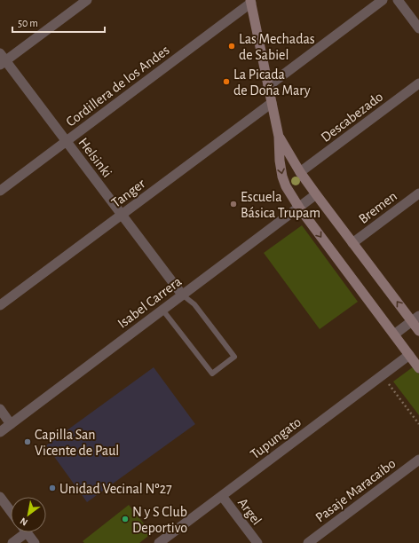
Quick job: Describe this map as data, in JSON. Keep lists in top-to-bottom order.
{
  "streets": {
    "street": [
      "Cordillera de los Andes",
      "Descabezado",
      "Helsinki",
      "Tanger",
      "Bremen",
      "Isabel Carrera",
      "Tupungato",
      "Pasaje Maracaibo",
      "Argel"
    ]
  },
  "crossings": [
    ["Cordillera de los Andes", "Helsinki"],
    ["Helsinki", "Tanger"],
    ["Helsinki", "Isabel Carrera"],
    ["Tupungato", "Argel"]
  ],
  "places": [
    "Las Mechadas de Sabiel",
    "La Picada de Doña Mary",
    "Escuela Básica Trupam",
    "Capilla San Vicente de Paul",
    "Unidad Vecinal Nº27",
    "N y S Club Deportivo"
  ],
  "scale_bar": "50 m",
  "north": "bottom left"
}
